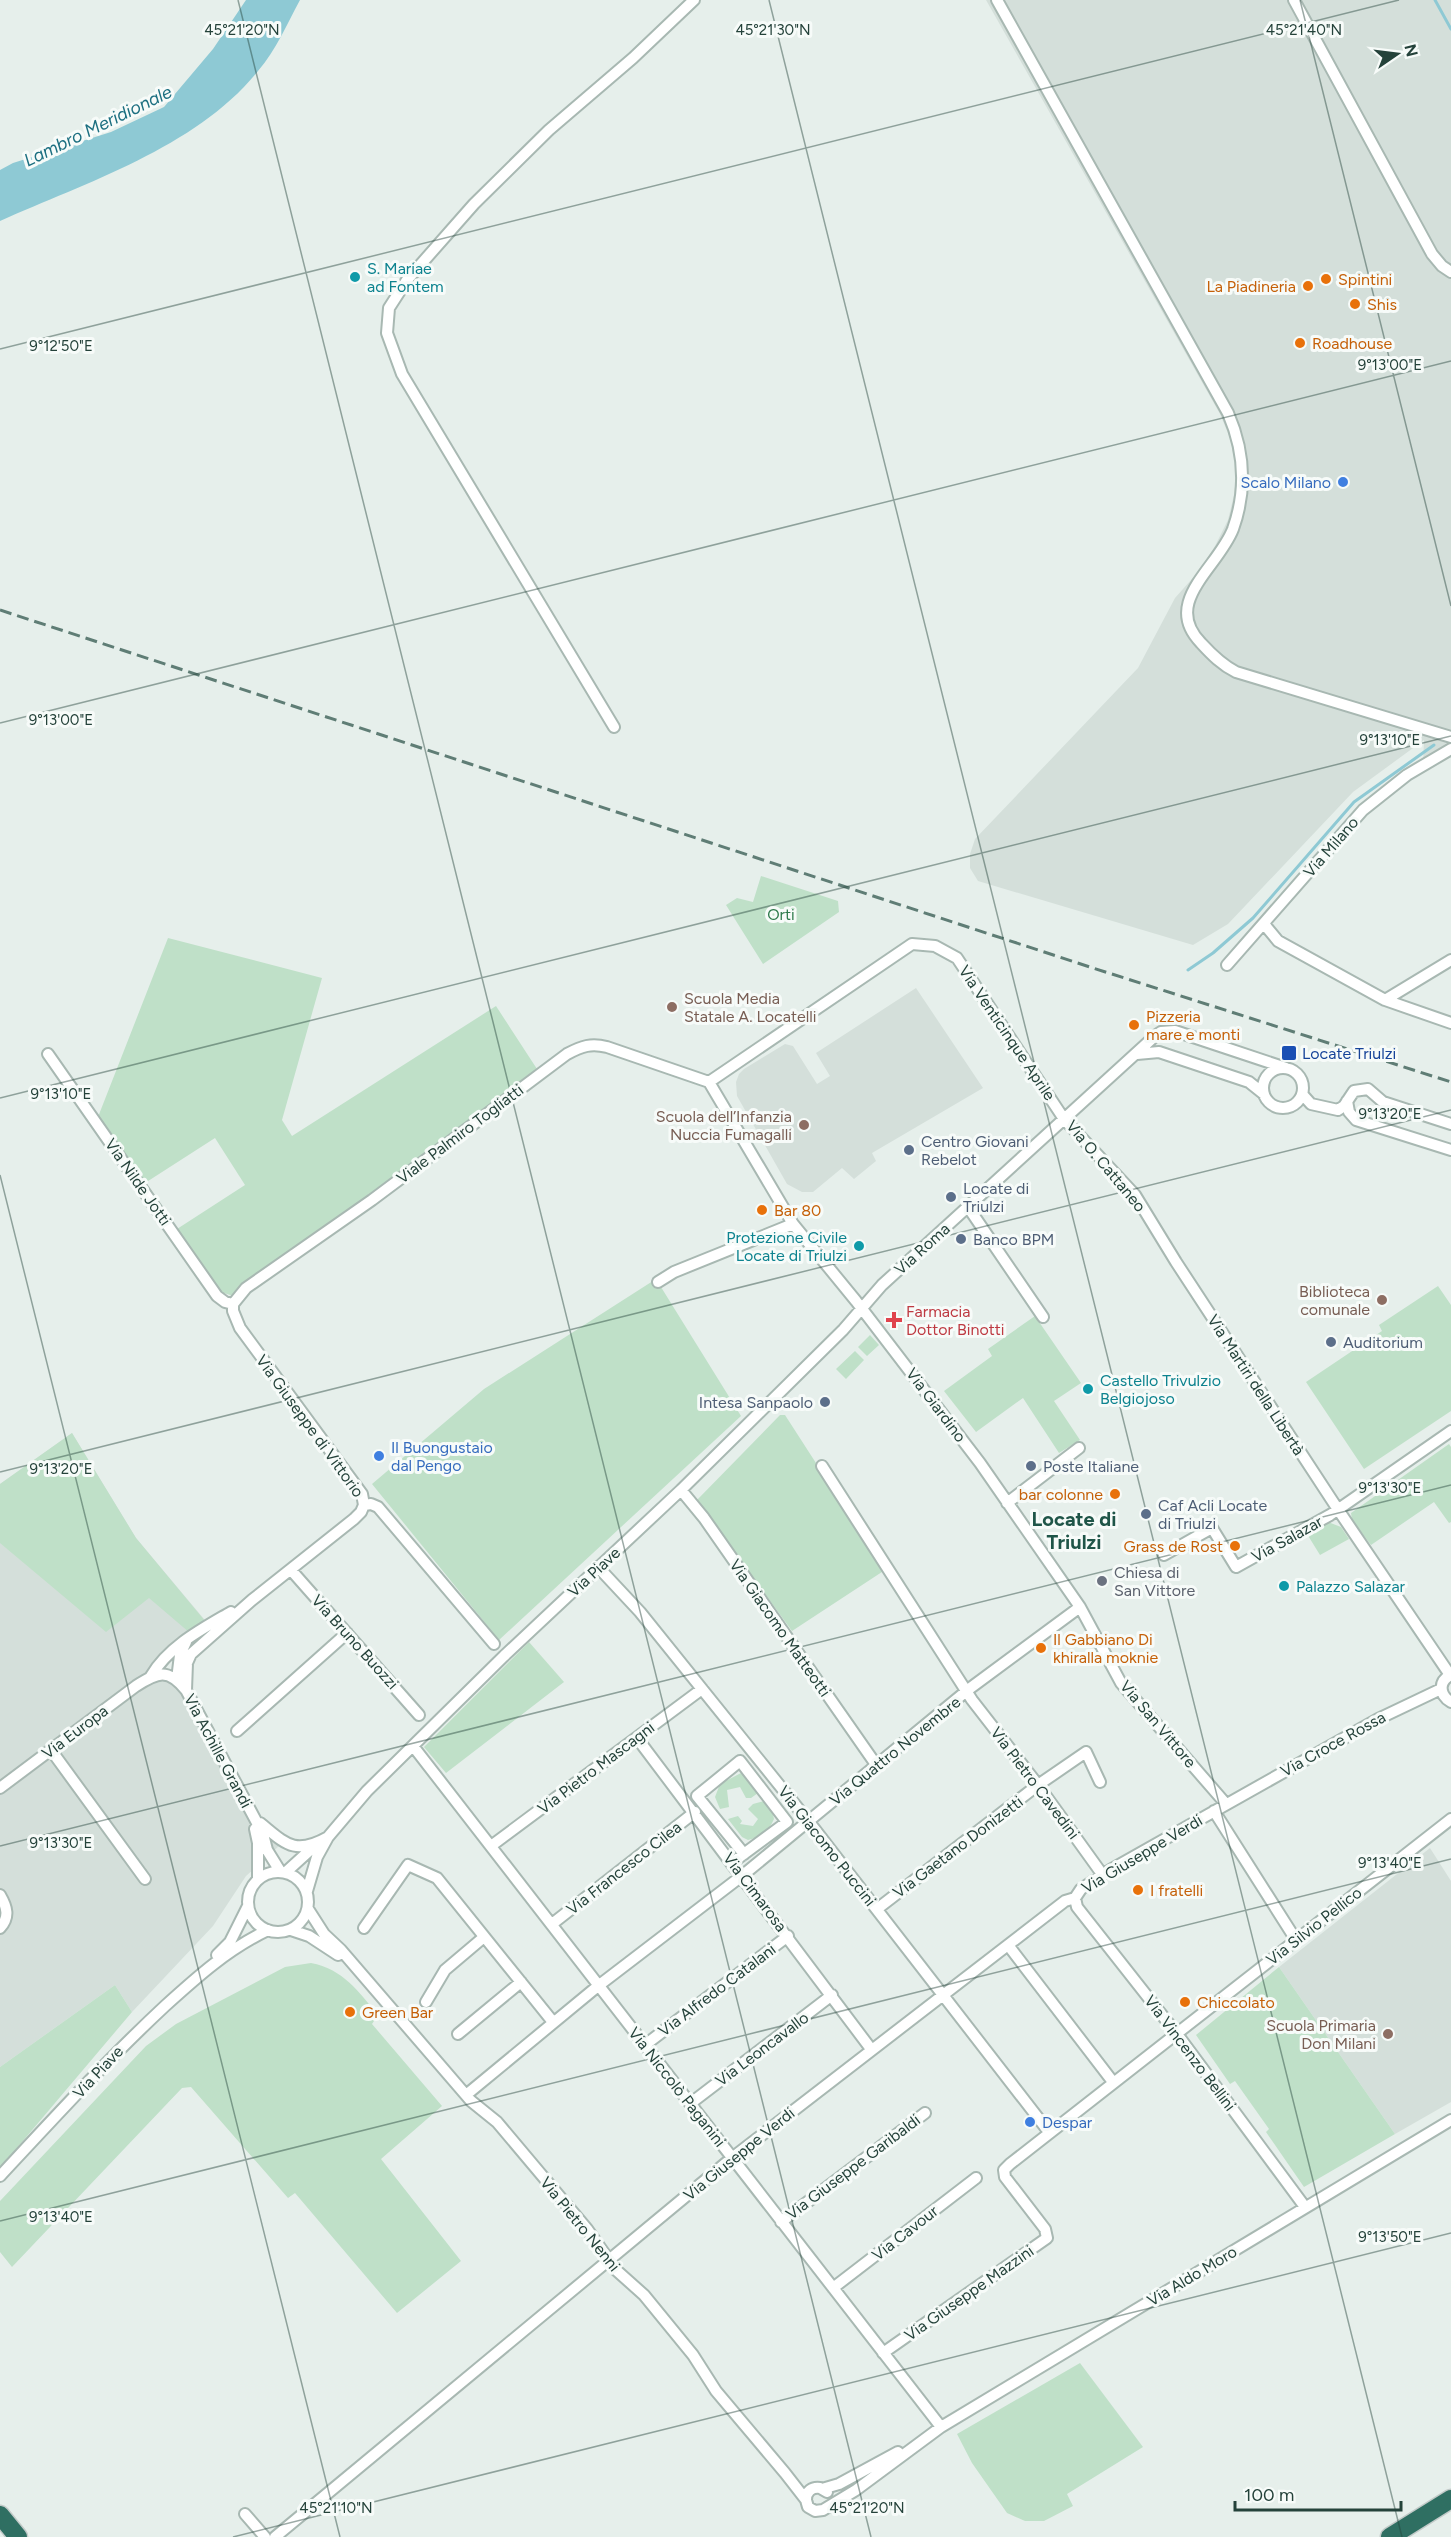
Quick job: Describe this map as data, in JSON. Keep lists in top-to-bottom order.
{
  "streets": {
    "street": [
      "Via Milano",
      "Via Venticinque Aprile",
      "Viale Palmiro Togliatti",
      "Via O. Cattaneo",
      "Via Nilde Jotti",
      "Via Roma",
      "Via Martiri della Libertà",
      "Via Giardino",
      "Via Giuseppe di Vittorio",
      "Via Salazar",
      "Via Piave",
      "Via Giacomo Matteotti",
      "Via Bruno Buozzi",
      "Via San Vittore",
      "Via Europa",
      "Via Croce Rossa",
      "Via Achille Grandi",
      "Via Quattro Novembre",
      "Via Pietro Mascagni",
      "Via Pietro Cavedini",
      "Via Giacomo Puccini",
      "Via Gaetano Donizetti",
      "Via Giuseppe Verdi",
      "Via Francesco Cilea",
      "Via Cimarosa",
      "Via Silvio Pellico",
      "Via Alfredo Catalani",
      "Via Leoncavallo",
      "Via Vincenzo Bellini",
      "Via Niccolò Paganini",
      "Via Giuseppe Garibaldi",
      "Via Pietro Nenni",
      "Via Cavour",
      "Via Aldo Moro",
      "Via Giuseppe Mazzini"
    ]
  },
  "crossings": [
    ["Via Venticinque Aprile", "Viale Palmiro Togliatti"],
    ["Via Venticinque Aprile", "Via O. Cattaneo"],
    ["Via Venticinque Aprile", "Via Roma"],
    ["Via Venticinque Aprile", "Via Giardino"],
    ["Viale Palmiro Togliatti", "Via Nilde Jotti"],
    ["Viale Palmiro Togliatti", "Via Giardino"],
    ["Viale Palmiro Togliatti", "Via Giuseppe di Vittorio"],
    ["Via O. Cattaneo", "Via Roma"],
    ["Via O. Cattaneo", "Via Martiri della Libertà"],
    ["Via Nilde Jotti", "Via Giuseppe di Vittorio"],
    ["Via Roma", "Via Giardino"],
    ["Via Roma", "Via Piave"],
    ["Via Martiri della Libertà", "Via Salazar"],
    ["Via Giardino", "Via Piave"],
    ["Via Giardino", "Via San Vittore"],
    ["Via Giardino", "Via Quattro Novembre"],
    ["Via Piave", "Via Giacomo Matteotti"],
    ["Via Piave", "Via Achille Grandi"],
    ["Via Piave", "Via Giacomo Puccini"],
    ["Via Piave", "Via Niccolò Paganini"],
    ["Via Piave", "Via Pietro Nenni"],
    ["Via Giacomo Matteotti", "Via Quattro Novembre"],
    ["Via San Vittore", "Via Croce Rossa"],
    ["Via San Vittore", "Via Quattro Novembre"],
    ["Via San Vittore", "Via Giuseppe Verdi"],
    ["Via Europa", "Via Achille Grandi"],
    ["Via Croce Rossa", "Via Giuseppe Verdi"],
    ["Via Achille Grandi", "Via Pietro Nenni"],
    ["Via Quattro Novembre", "Via Pietro Cavedini"],
    ["Via Quattro Novembre", "Via Giacomo Puccini"],
    ["Via Quattro Novembre", "Via Cimarosa"],
    ["Via Quattro Novembre", "Via Niccolò Paganini"],
    ["Via Quattro Novembre", "Via Pietro Nenni"],
    ["Via Pietro Mascagni", "Via Giacomo Puccini"],
    ["Via Pietro Mascagni", "Via Cimarosa"],
    ["Via Pietro Mascagni", "Via Niccolò Paganini"],
    ["Via Pietro Cavedini", "Via Gaetano Donizetti"],
    ["Via Pietro Cavedini", "Via Giuseppe Verdi"],
    ["Via Giacomo Puccini", "Via Gaetano Donizetti"],
    ["Via Giacomo Puccini", "Via Giuseppe Verdi"],
    ["Via Giacomo Puccini", "Via Silvio Pellico"],
    ["Via Giacomo Puccini", "Via Giuseppe Mazzini"],
    ["Via Giuseppe Verdi", "Via Cimarosa"],
    ["Via Giuseppe Verdi", "Via Vincenzo Bellini"],
    ["Via Giuseppe Verdi", "Via Niccolò Paganini"],
    ["Via Giuseppe Verdi", "Via Pietro Nenni"],
    ["Via Francesco Cilea", "Via Cimarosa"],
    ["Via Francesco Cilea", "Via Niccolò Paganini"],
    ["Via Cimarosa", "Via Alfredo Catalani"],
    ["Via Cimarosa", "Via Leoncavallo"],
    ["Via Silvio Pellico", "Via Vincenzo Bellini"],
    ["Via Silvio Pellico", "Via Giuseppe Mazzini"],
    ["Via Alfredo Catalani", "Via Niccolò Paganini"],
    ["Via Leoncavallo", "Via Niccolò Paganini"],
    ["Via Vincenzo Bellini", "Via Aldo Moro"],
    ["Via Niccolò Paganini", "Via Giuseppe Garibaldi"],
    ["Via Niccolò Paganini", "Via Cavour"],
    ["Via Niccolò Paganini", "Via Aldo Moro"],
    ["Via Niccolò Paganini", "Via Giuseppe Mazzini"],
    ["Via Pietro Nenni", "Via Aldo Moro"]
  ],
  "districts": ["Locate di Triulzi"],
  "water": ["Lambro Meridionale"],
  "parks": ["Orti"],
  "places": {
    "other": [
      "S. Mariae ad Fontem",
      "Spintini",
      "La Piadineria",
      "Shis",
      "Roadhouse",
      "Scalo Milano",
      "Scuola Media Statale A. Locatelli",
      "Pizzeria mare e monti",
      "Scuola dell’Infanzia Nuccia Fumagalli",
      "Centro Giovani Rebelot",
      "Locate di Triulzi",
      "Bar 80",
      "Banco BPM",
      "Protezione Civile Locate di Triulzi",
      "Biblioteca comunale",
      "Auditorium",
      "Castello Trivulzio Belgiojoso",
      "Intesa Sanpaolo",
      "Il Buongustaio dal Pengo",
      "Poste Italiane",
      "bar colonne",
      "Caf Acli Locate di Triulzi",
      "Grass de Rost",
      "Chiesa di San Vittore",
      "Palazzo Salazar",
      "Il Gabbiano Di khiralla moknie",
      "I fratelli",
      "Chiccolato",
      "Green Bar",
      "Scuola Primaria Don Milani",
      "Despar"
    ],
    "transit": ["Locate Triulzi"],
    "health": ["Farmacia Dottor Binotti"]
  },
  "scale_bar": "100 m",
  "north": "right",
  "coordinates": [
    "45°21'40\"N",
    "45°21'20\"N",
    "45°21'30\"N",
    "9°12'50\"E",
    "9°13'00\"E",
    "9°13'10\"E",
    "9°13'20\"E",
    "9°13'30\"E",
    "9°13'40\"E",
    "9°13'50\"E",
    "45°21'10\"N"
  ]
}
